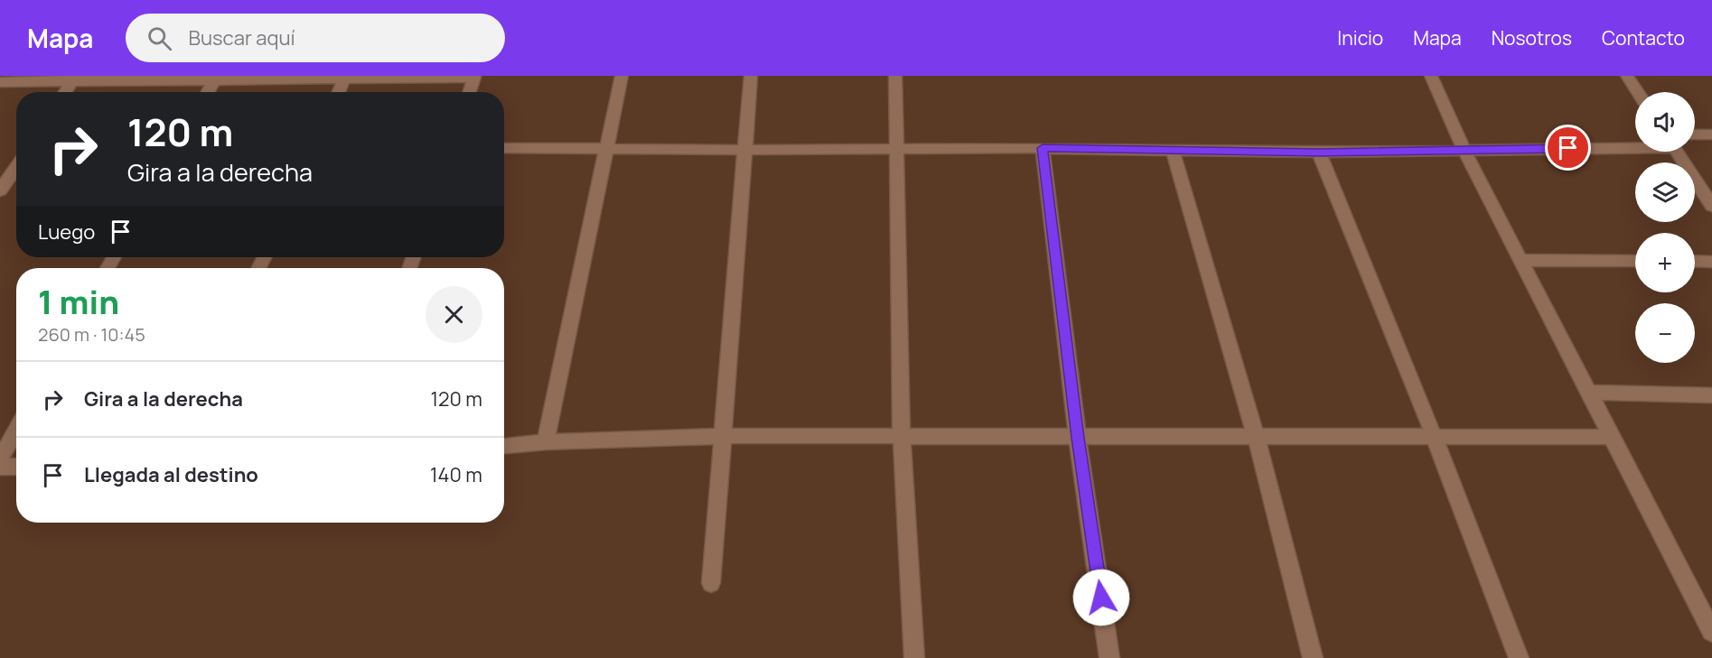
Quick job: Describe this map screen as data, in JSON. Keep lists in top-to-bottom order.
{
  "page": {
    "header": "Mapa",
    "search": "Buscar aquí",
    "nav": [
      "Inicio",
      "Mapa",
      "Nosotros",
      "Contacto"
    ],
    "map_buttons": ["+", "−"],
    "turn": ["120 m", "Gira a la derecha"],
    "then": "Luego",
    "heading": ["1 min", "260 m · 10:45"],
    "list": [
      {
        "name": "Gira a la derecha",
        "value": "120 m"
      },
      {
        "name": "Llegada al destino",
        "value": "140 m"
      }
    ]
  }
}
